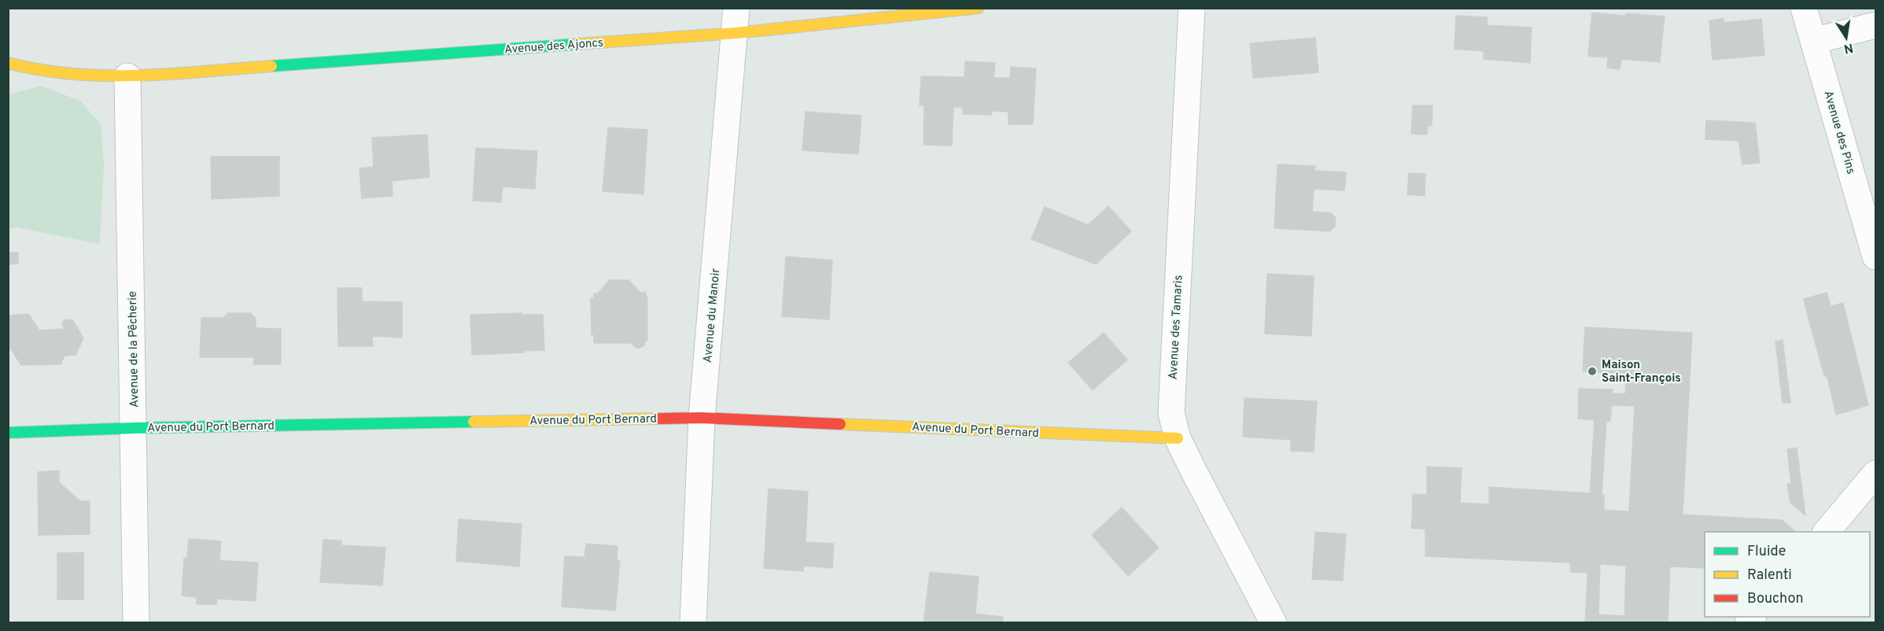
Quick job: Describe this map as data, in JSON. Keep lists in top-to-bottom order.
{
  "streets": {
    "street": [
      "Avenue des Ajoncs",
      "Avenue des Pins",
      "Avenue du Manoir",
      "Avenue des Tamaris",
      "Avenue de la Pêcherie",
      "Avenue du Port Bernard"
    ]
  },
  "crossings": [
    ["Avenue des Ajoncs", "Avenue du Manoir"],
    ["Avenue des Ajoncs", "Avenue de la Pêcherie"],
    ["Avenue du Manoir", "Avenue du Port Bernard"],
    ["Avenue des Tamaris", "Avenue du Port Bernard"],
    ["Avenue de la Pêcherie", "Avenue du Port Bernard"]
  ],
  "places": ["Maison Saint-François"],
  "legend": ["Fluide", "Ralenti", "Bouchon"],
  "north": "bottom"
}
